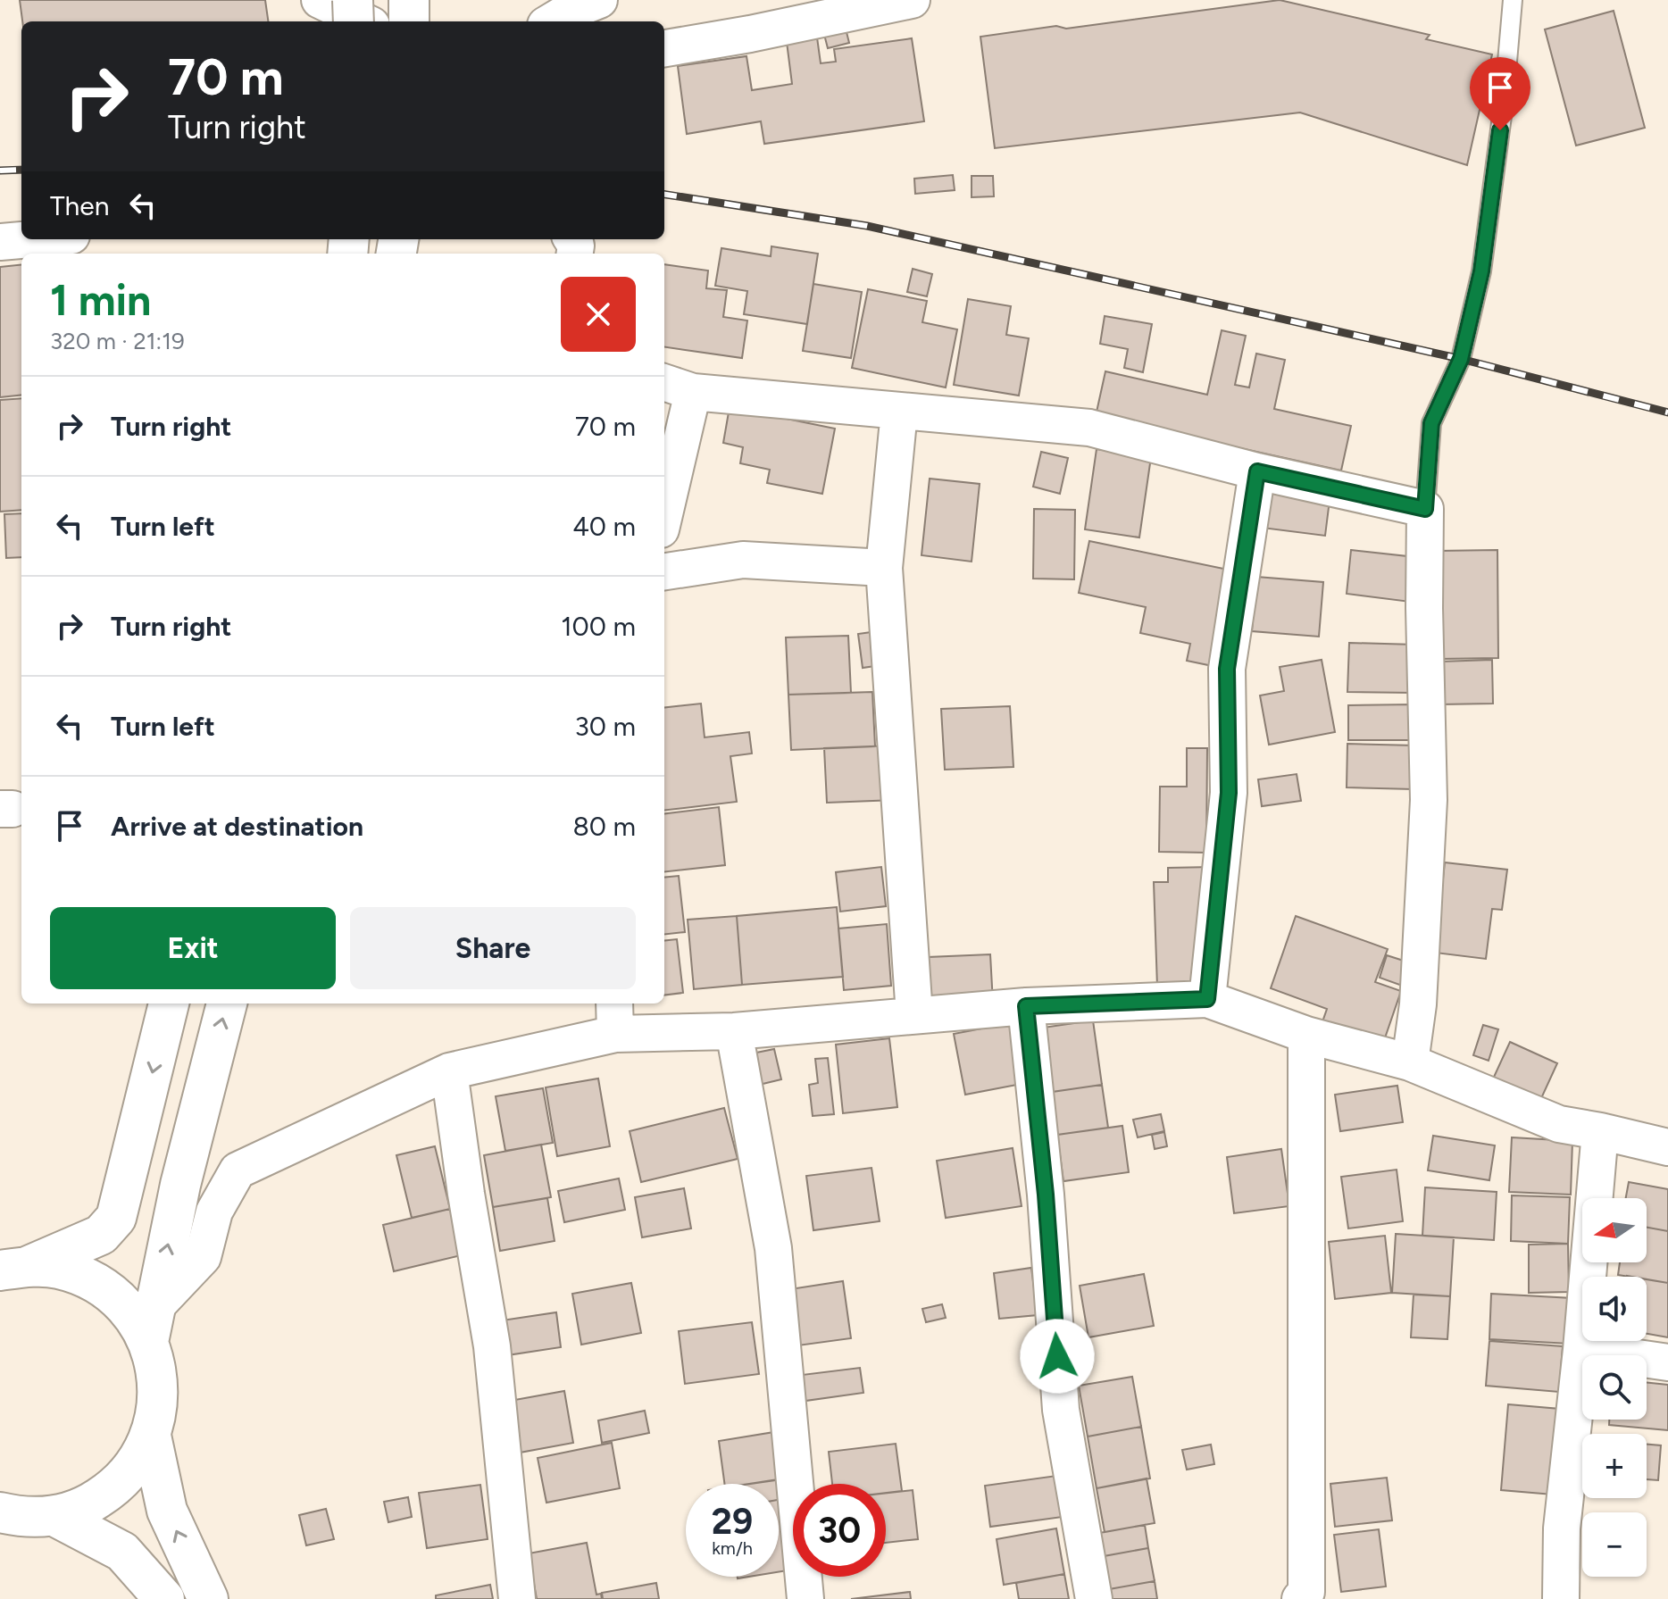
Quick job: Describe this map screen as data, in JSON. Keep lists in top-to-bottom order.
{
  "north": "left",
  "page": {
    "turn": ["70 m", "Turn right"],
    "then": "Then",
    "heading": ["1 min", "320 m · 21:19"],
    "list": [
      {
        "name": "Turn right",
        "value": "70 m"
      },
      {
        "name": "Turn left",
        "value": "40 m"
      },
      {
        "name": "Turn right",
        "value": "100 m"
      },
      {
        "name": "Turn left",
        "value": "30 m"
      },
      {
        "name": "Arrive at destination",
        "value": "80 m"
      }
    ],
    "buttons": ["Exit", "Share"],
    "map_buttons": ["+", "−"],
    "speed": "29 km/h",
    "limit": "30"
  }
}
